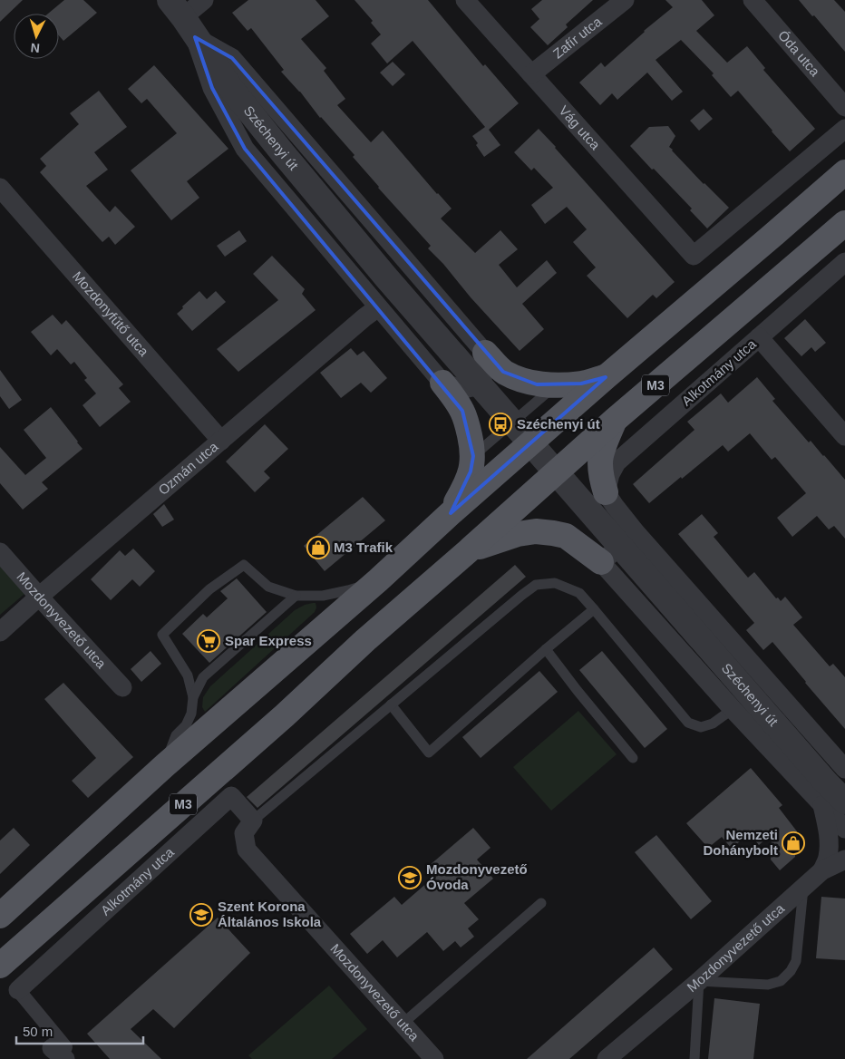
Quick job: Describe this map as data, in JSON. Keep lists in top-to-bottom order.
{
  "streets": {
    "main road": ["M3"],
    "street": [
      "Zafír utca",
      "Óda utca",
      "Vág utca",
      "Széchenyi út",
      "Mozdonyfűtő utca",
      "Alkotmány utca",
      "Ozmán utca",
      "Mozdonyvezető utca"
    ]
  },
  "crossings": [
    ["Zafír utca", "Vág utca"],
    ["Mozdonyfűtő utca", "Ozmán utca"],
    ["Alkotmány utca", "Mozdonyvezető utca"],
    ["Ozmán utca", "Mozdonyvezető utca"]
  ],
  "places": {
    "bus stop": ["Széchenyi út"],
    "shop": ["M3 Trafik", "Nemzeti Dohánybolt"],
    "supermarket": ["Spar Express"],
    "school or university": ["Mozdonyvezető Óvoda", "Szent Korona Általános Iskola"]
  },
  "scale_bar": "50 m",
  "north": "bottom"
}
